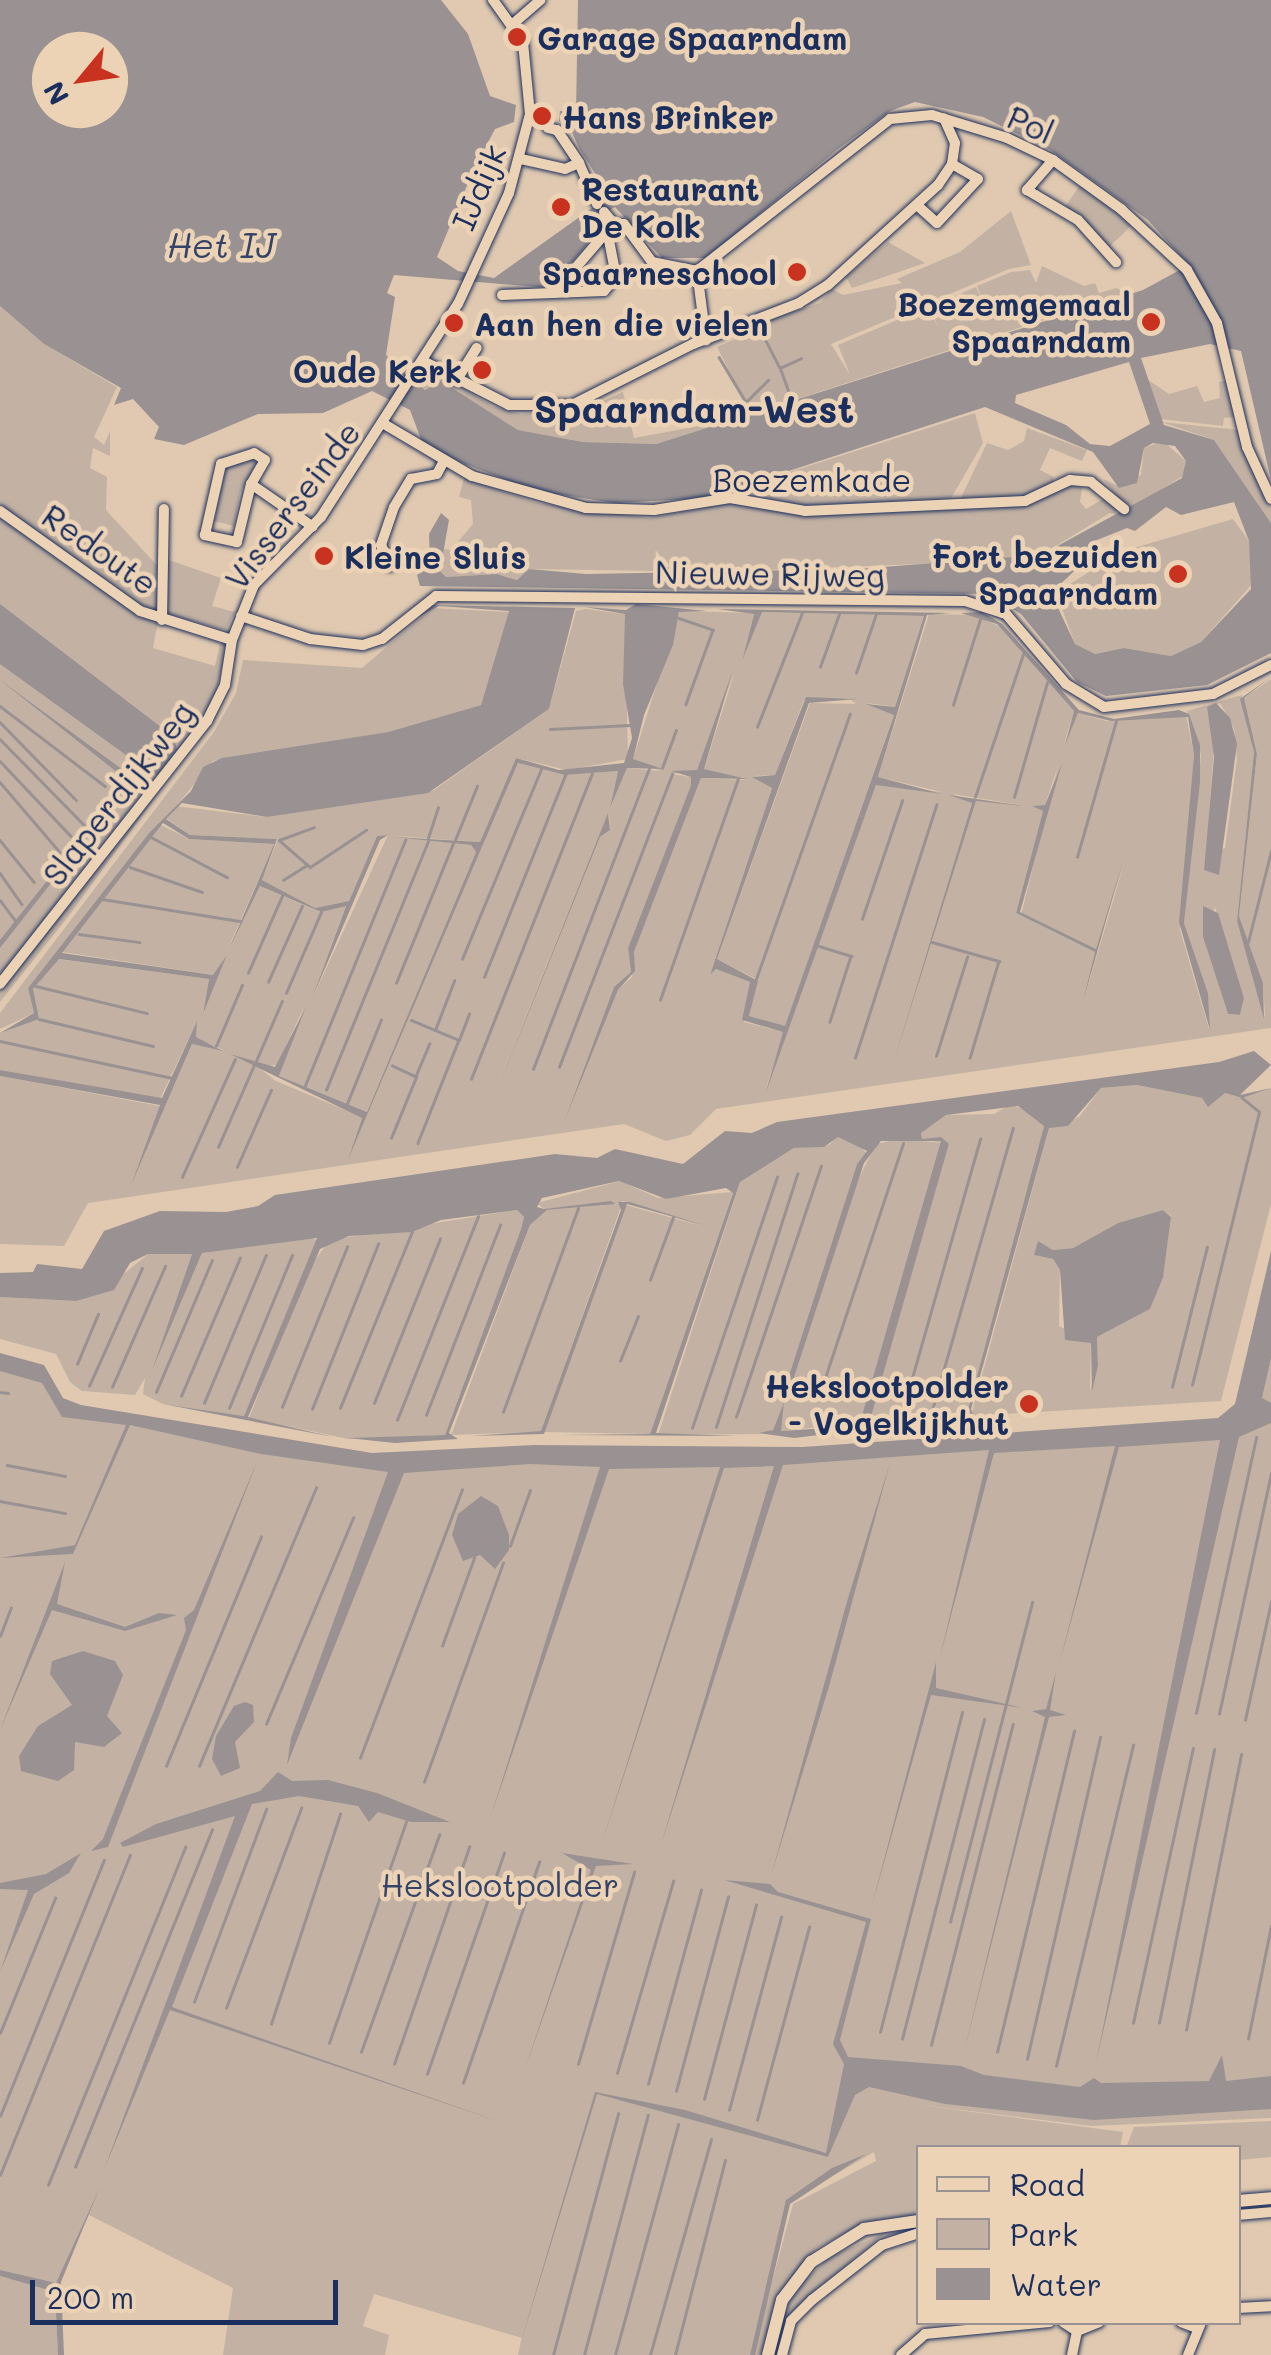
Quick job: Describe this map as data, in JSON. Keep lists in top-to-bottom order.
{
  "streets": {
    "street": [
      "Pol",
      "IJdijk",
      "Boezemkade",
      "Visserseinde",
      "Redoute",
      "Nieuwe Rijweg",
      "Slaperdijkweg"
    ]
  },
  "crossings": [
    ["IJdijk", "Visserseinde"],
    ["Boezemkade", "Visserseinde"],
    ["Visserseinde", "Nieuwe Rijweg"],
    ["Visserseinde", "Slaperdijkweg"],
    ["Redoute", "Slaperdijkweg"],
    ["Nieuwe Rijweg", "Slaperdijkweg"]
  ],
  "districts": ["Spaarndam-West"],
  "water": ["Het IJ"],
  "parks": ["Hekslootpolder"],
  "places": [
    "Garage Spaarndam",
    "Hans Brinker",
    "Restaurant De Kolk",
    "Spaarneschool",
    "Boezemgemaal Spaarndam",
    "Aan hen die vielen",
    "Oude Kerk",
    "Kleine Sluis",
    "Fort bezuiden Spaarndam",
    "Hekslootpolder - Vogelkijkhut"
  ],
  "legend": ["Road", "Park", "Water"],
  "scale_bar": "200 m",
  "north": "bottom left"
}
